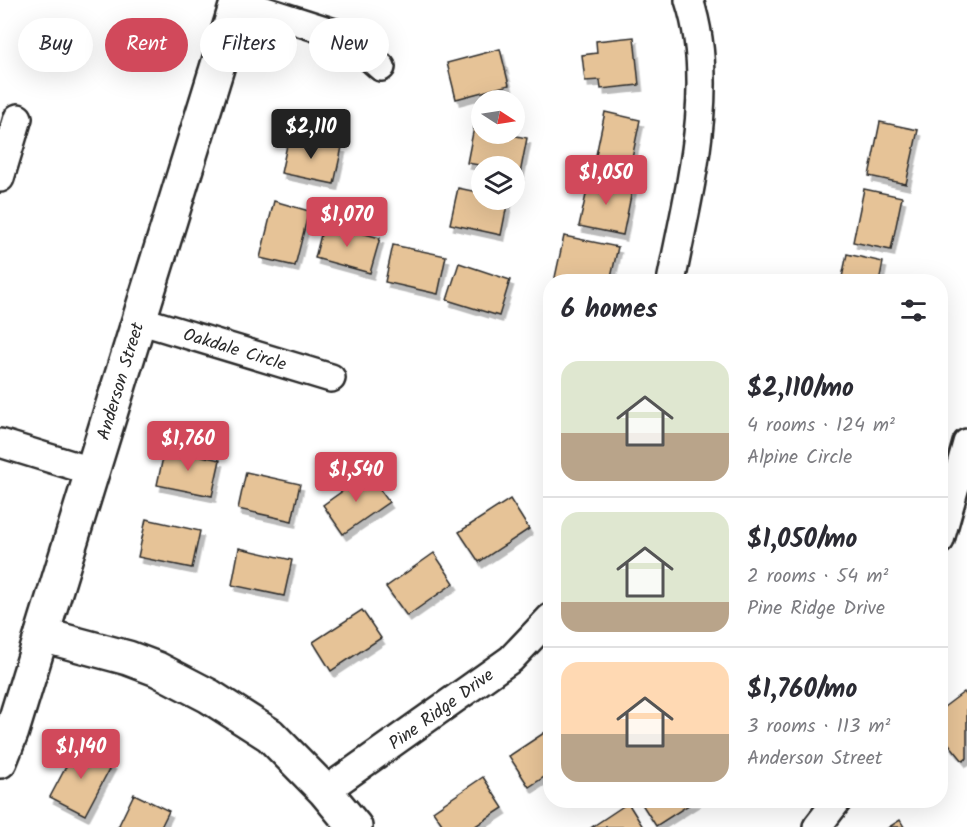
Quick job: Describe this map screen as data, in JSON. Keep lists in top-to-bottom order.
{
  "streets": {
    "street": ["Oakdale Circle", "Anderson Street", "Pine Ridge Drive"]
  },
  "crossings": [
    ["Oakdale Circle", "Anderson Street"]
  ],
  "north": "right",
  "page": {
    "chip": [
      "Buy",
      "Rent",
      "Filters",
      "New"
    ],
    "price": [
      "$2,110",
      "$1,050",
      "$1,070",
      "$1,760",
      "$1,540",
      "$1,140"
    ],
    "heading": "6 homes",
    "list": [
      {
        "name": "$2,110/mo",
        "note": "4 rooms · 124 m² · Alpine Circle"
      },
      {
        "name": "$1,050/mo",
        "note": "2 rooms · 54 m² · Pine Ridge Drive"
      },
      {
        "name": "$1,760/mo",
        "note": "3 rooms · 113 m² · Anderson Street"
      }
    ]
  }
}
